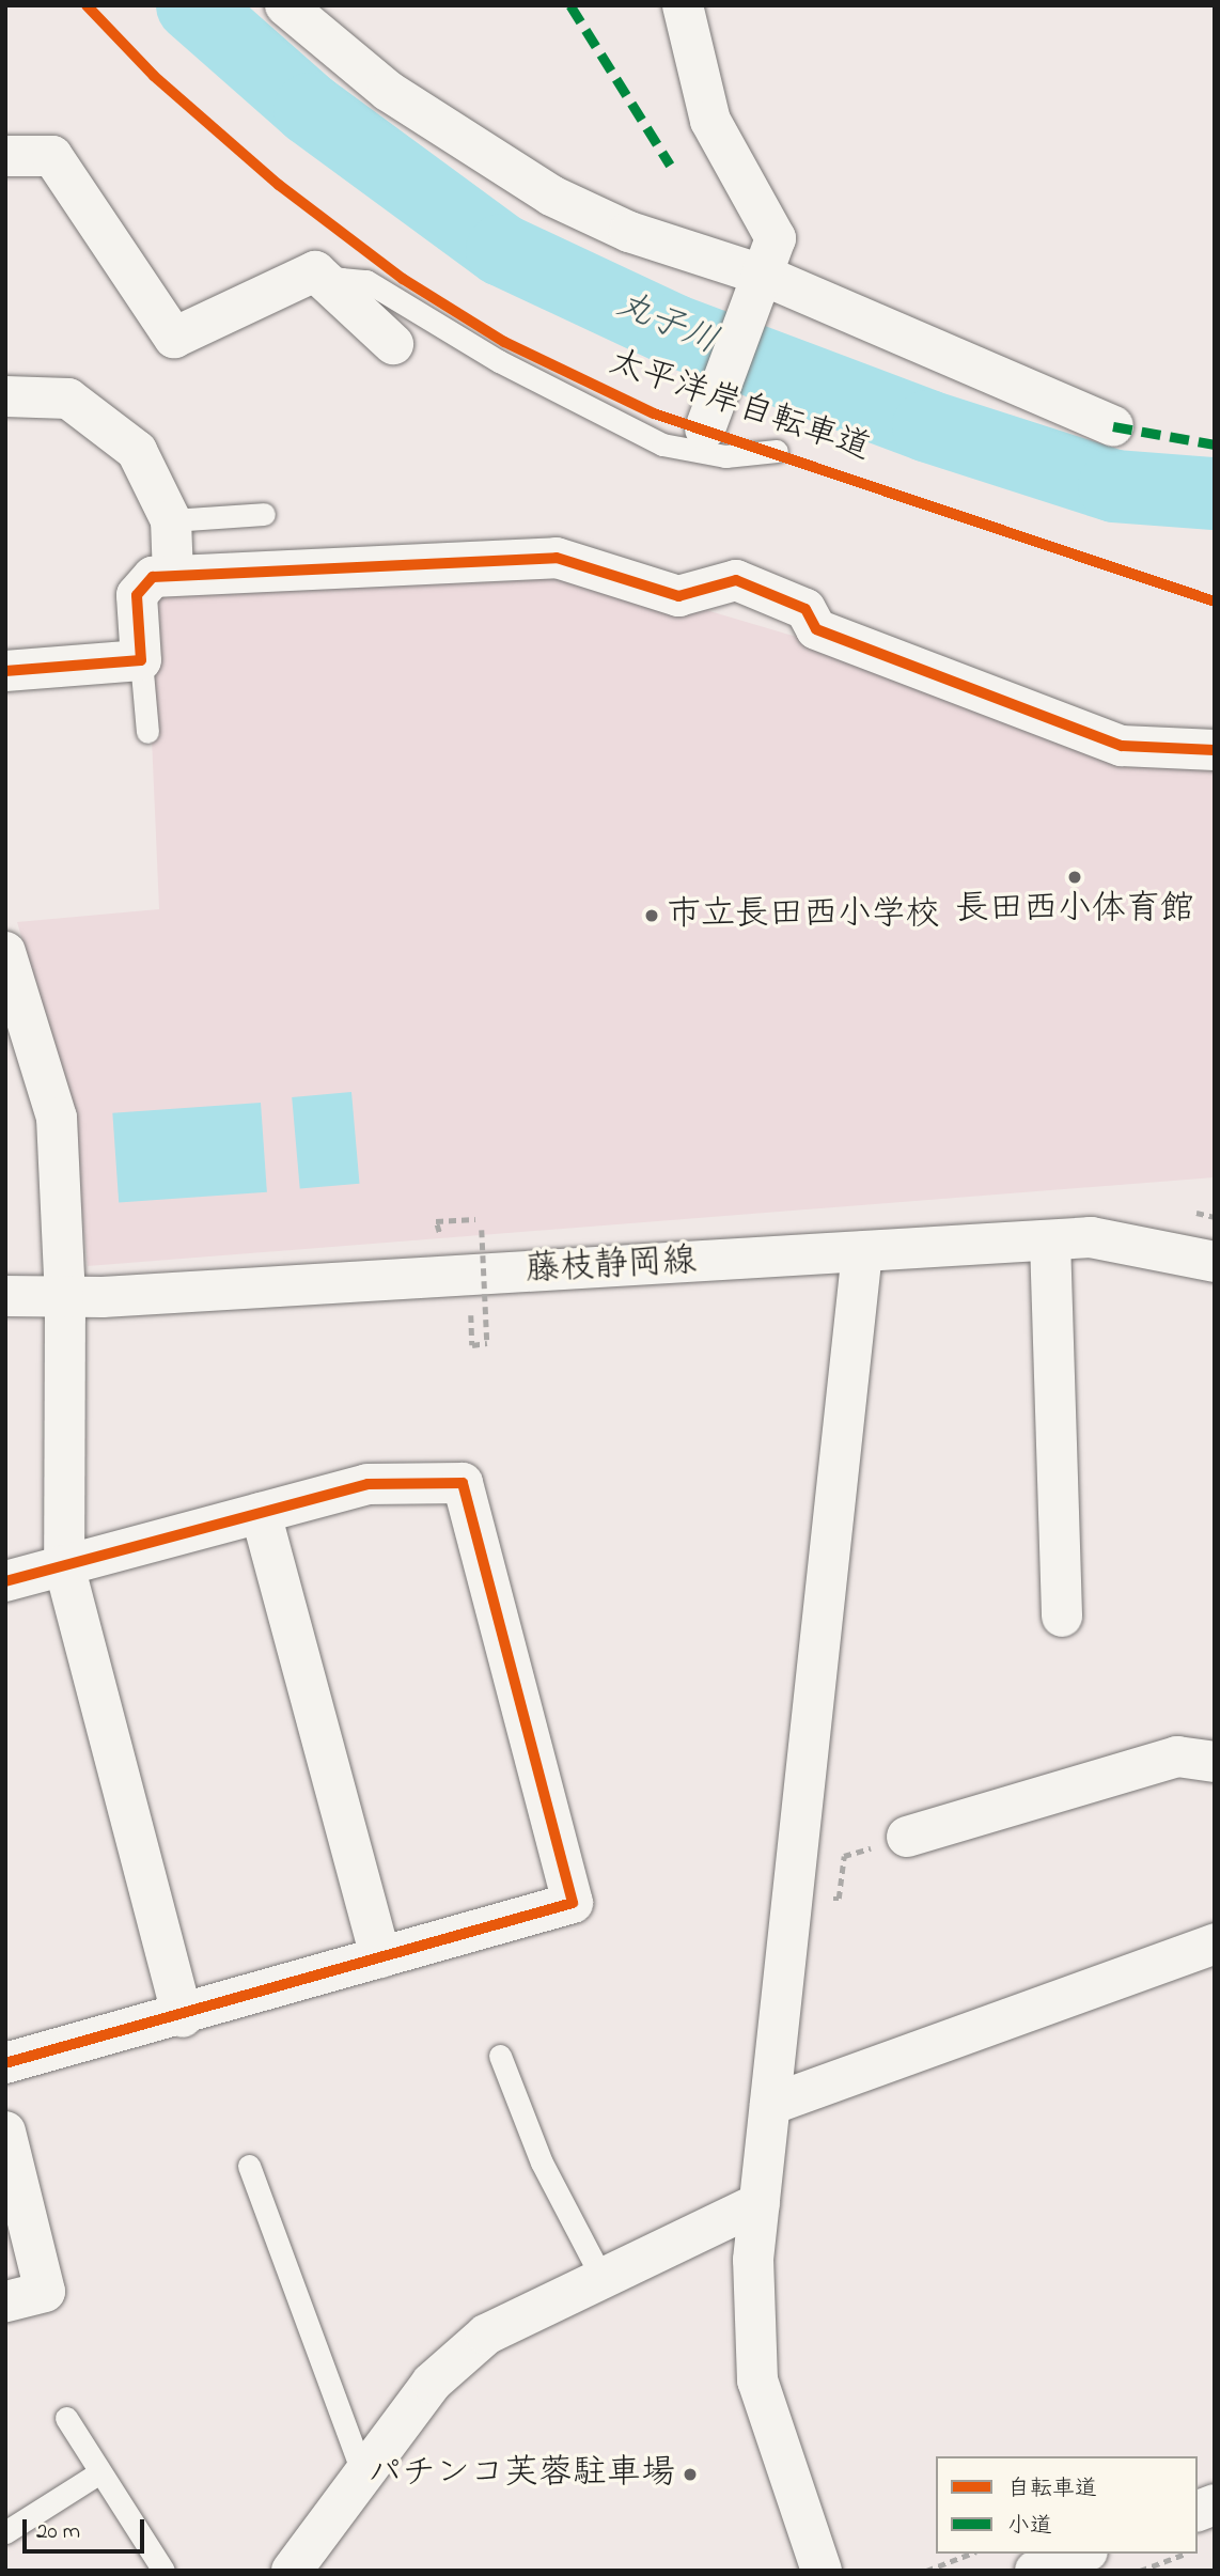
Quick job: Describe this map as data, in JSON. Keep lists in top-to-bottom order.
{
  "streets": {
    "main road": ["藤枝静岡線"],
    "cycle path": ["太平洋岸自転車道"]
  },
  "water": ["丸子川"],
  "places": ["長田西小体育館", "市立長田西小学校", "パチンコ芙蓉駐車場"],
  "legend": ["自転車道", "小道"],
  "scale_bar": "20 m"
}
